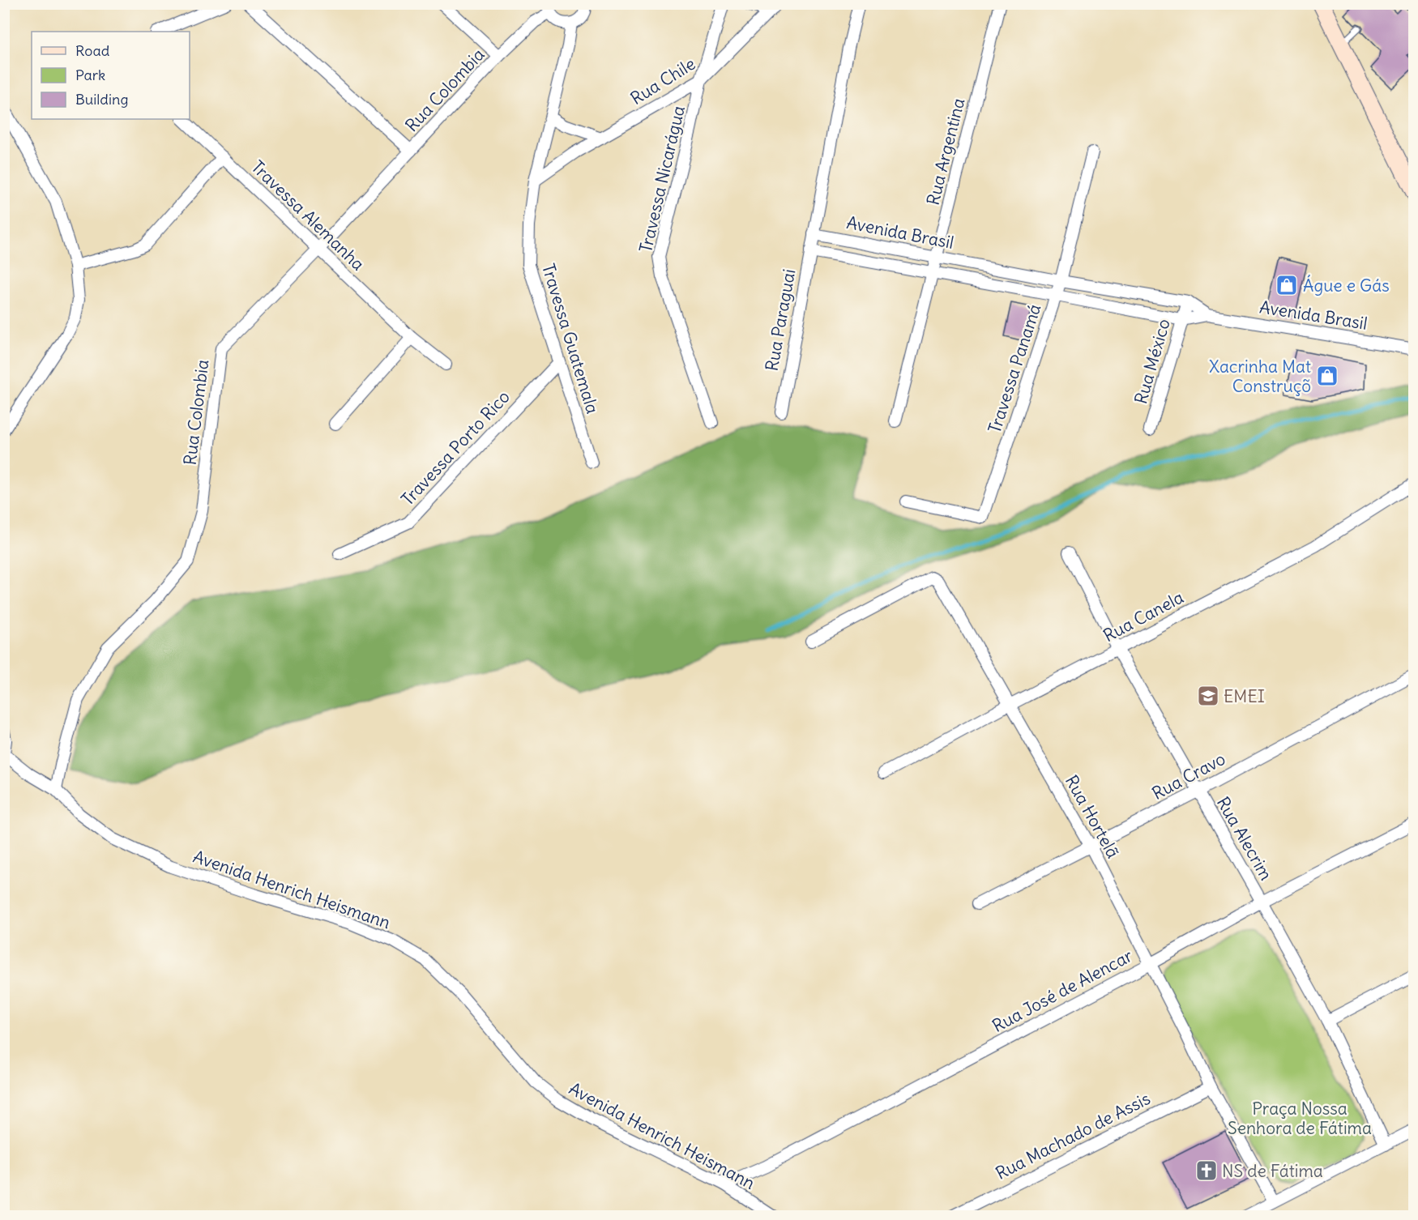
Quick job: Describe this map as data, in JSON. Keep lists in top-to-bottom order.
{
  "streets": {
    "street": [
      "Rua Chile",
      "Rua Colombia",
      "Rua Argentina",
      "Travessa Nicarágua",
      "Travessa Alemanha",
      "Avenida Brasil",
      "Rua Paraguai",
      "Travessa Guatemala",
      "Rua México",
      "Travessa Panamá",
      "Travessa Porto Rico",
      "Rua Canela",
      "Rua Cravo",
      "Rua Hortelã",
      "Rua Alecrim",
      "Avenida Henrich Heismann",
      "Rua José de Alencar",
      "Rua Machado de Assis"
    ]
  },
  "crossings": [
    ["Rua Chile", "Travessa Nicarágua"],
    ["Rua Chile", "Travessa Guatemala"],
    ["Rua Colombia", "Travessa Alemanha"],
    ["Rua Colombia", "Avenida Henrich Heismann"],
    ["Rua Argentina", "Avenida Brasil"],
    ["Avenida Brasil", "Rua Paraguai"],
    ["Avenida Brasil", "Rua México"],
    ["Avenida Brasil", "Travessa Panamá"],
    ["Travessa Guatemala", "Travessa Porto Rico"],
    ["Rua Canela", "Rua Hortelã"],
    ["Rua Canela", "Rua Alecrim"],
    ["Rua Cravo", "Rua Hortelã"],
    ["Rua Cravo", "Rua Alecrim"],
    ["Rua Hortelã", "Rua José de Alencar"],
    ["Rua Hortelã", "Rua Machado de Assis"],
    ["Rua Alecrim", "Rua José de Alencar"],
    ["Avenida Henrich Heismann", "Rua José de Alencar"]
  ],
  "parks": ["Praça Nossa Senhora de Fátima"],
  "places": {
    "shop": ["Águe e Gás", "Xacrinha Mat Construçõ"],
    "school or university": ["EMEI"],
    "church": ["NS de Fátima"]
  },
  "legend": ["Road", "Park", "Building"]
}
